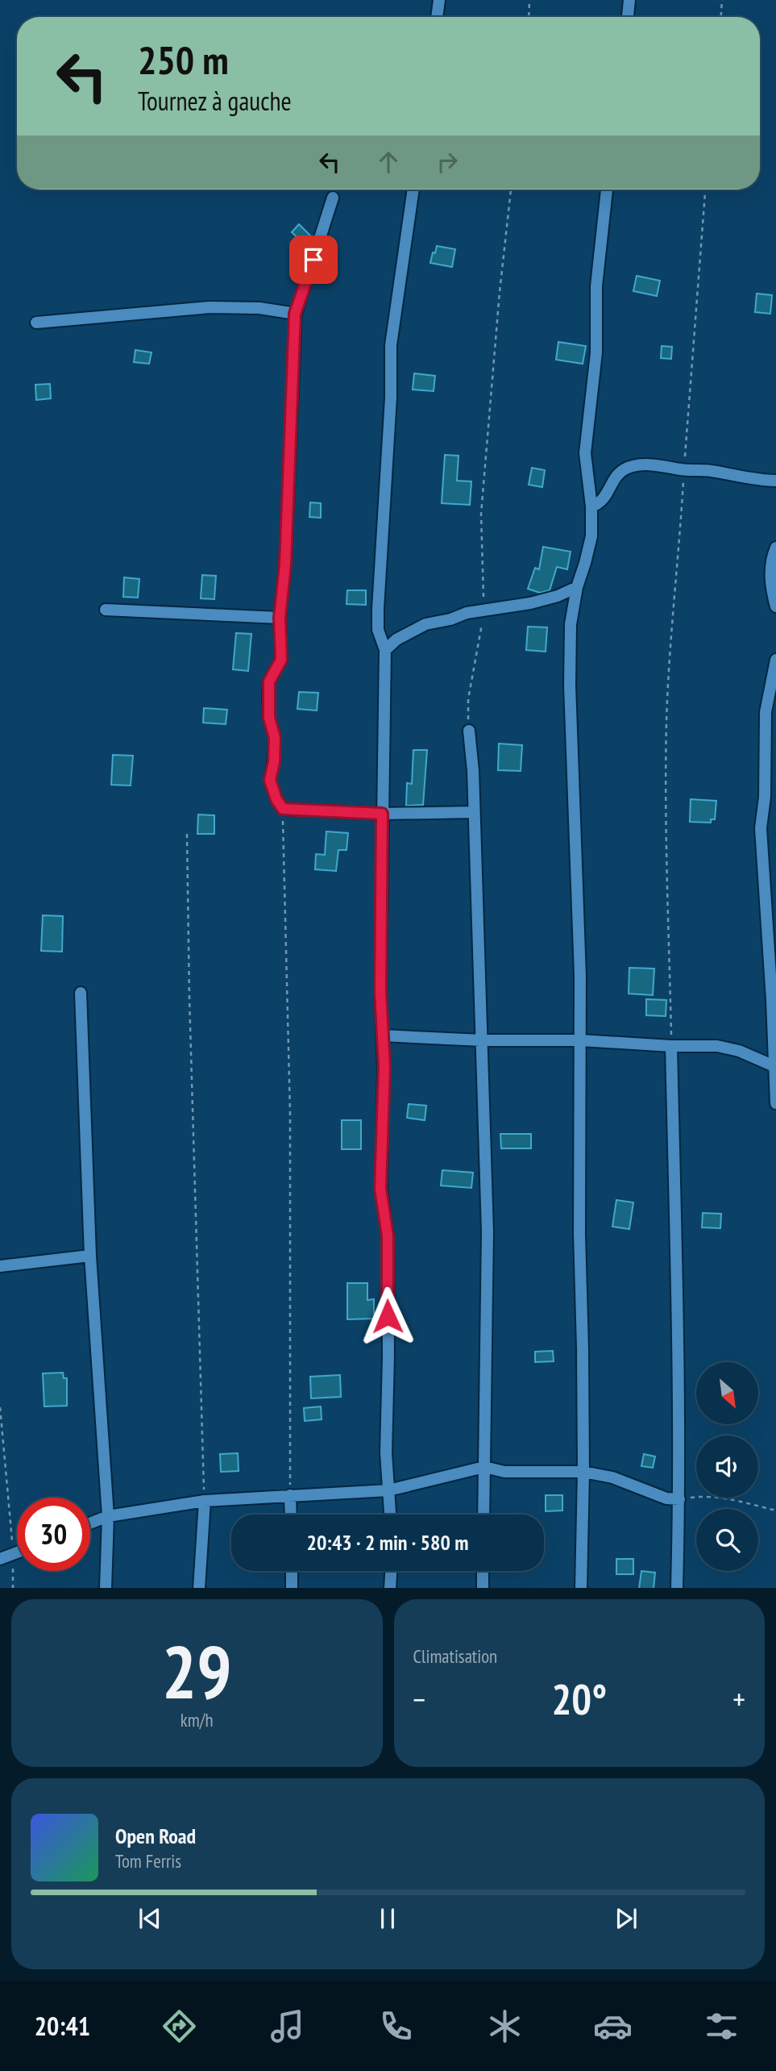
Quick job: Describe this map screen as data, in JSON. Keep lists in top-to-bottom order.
{
  "north": "bottom right",
  "page": {
    "turn": ["250 m", "Tournez à gauche"],
    "limit": "30",
    "trip": "20:43 · 2 min · 580 m",
    "tile": [
      ["29", "km/h"],
      "Climatisation"
    ],
    "heat": ["−", "20°", "+"],
    "song": ["Open Road", "Tom Ferris"],
    "tabs": "20:41"
  }
}
